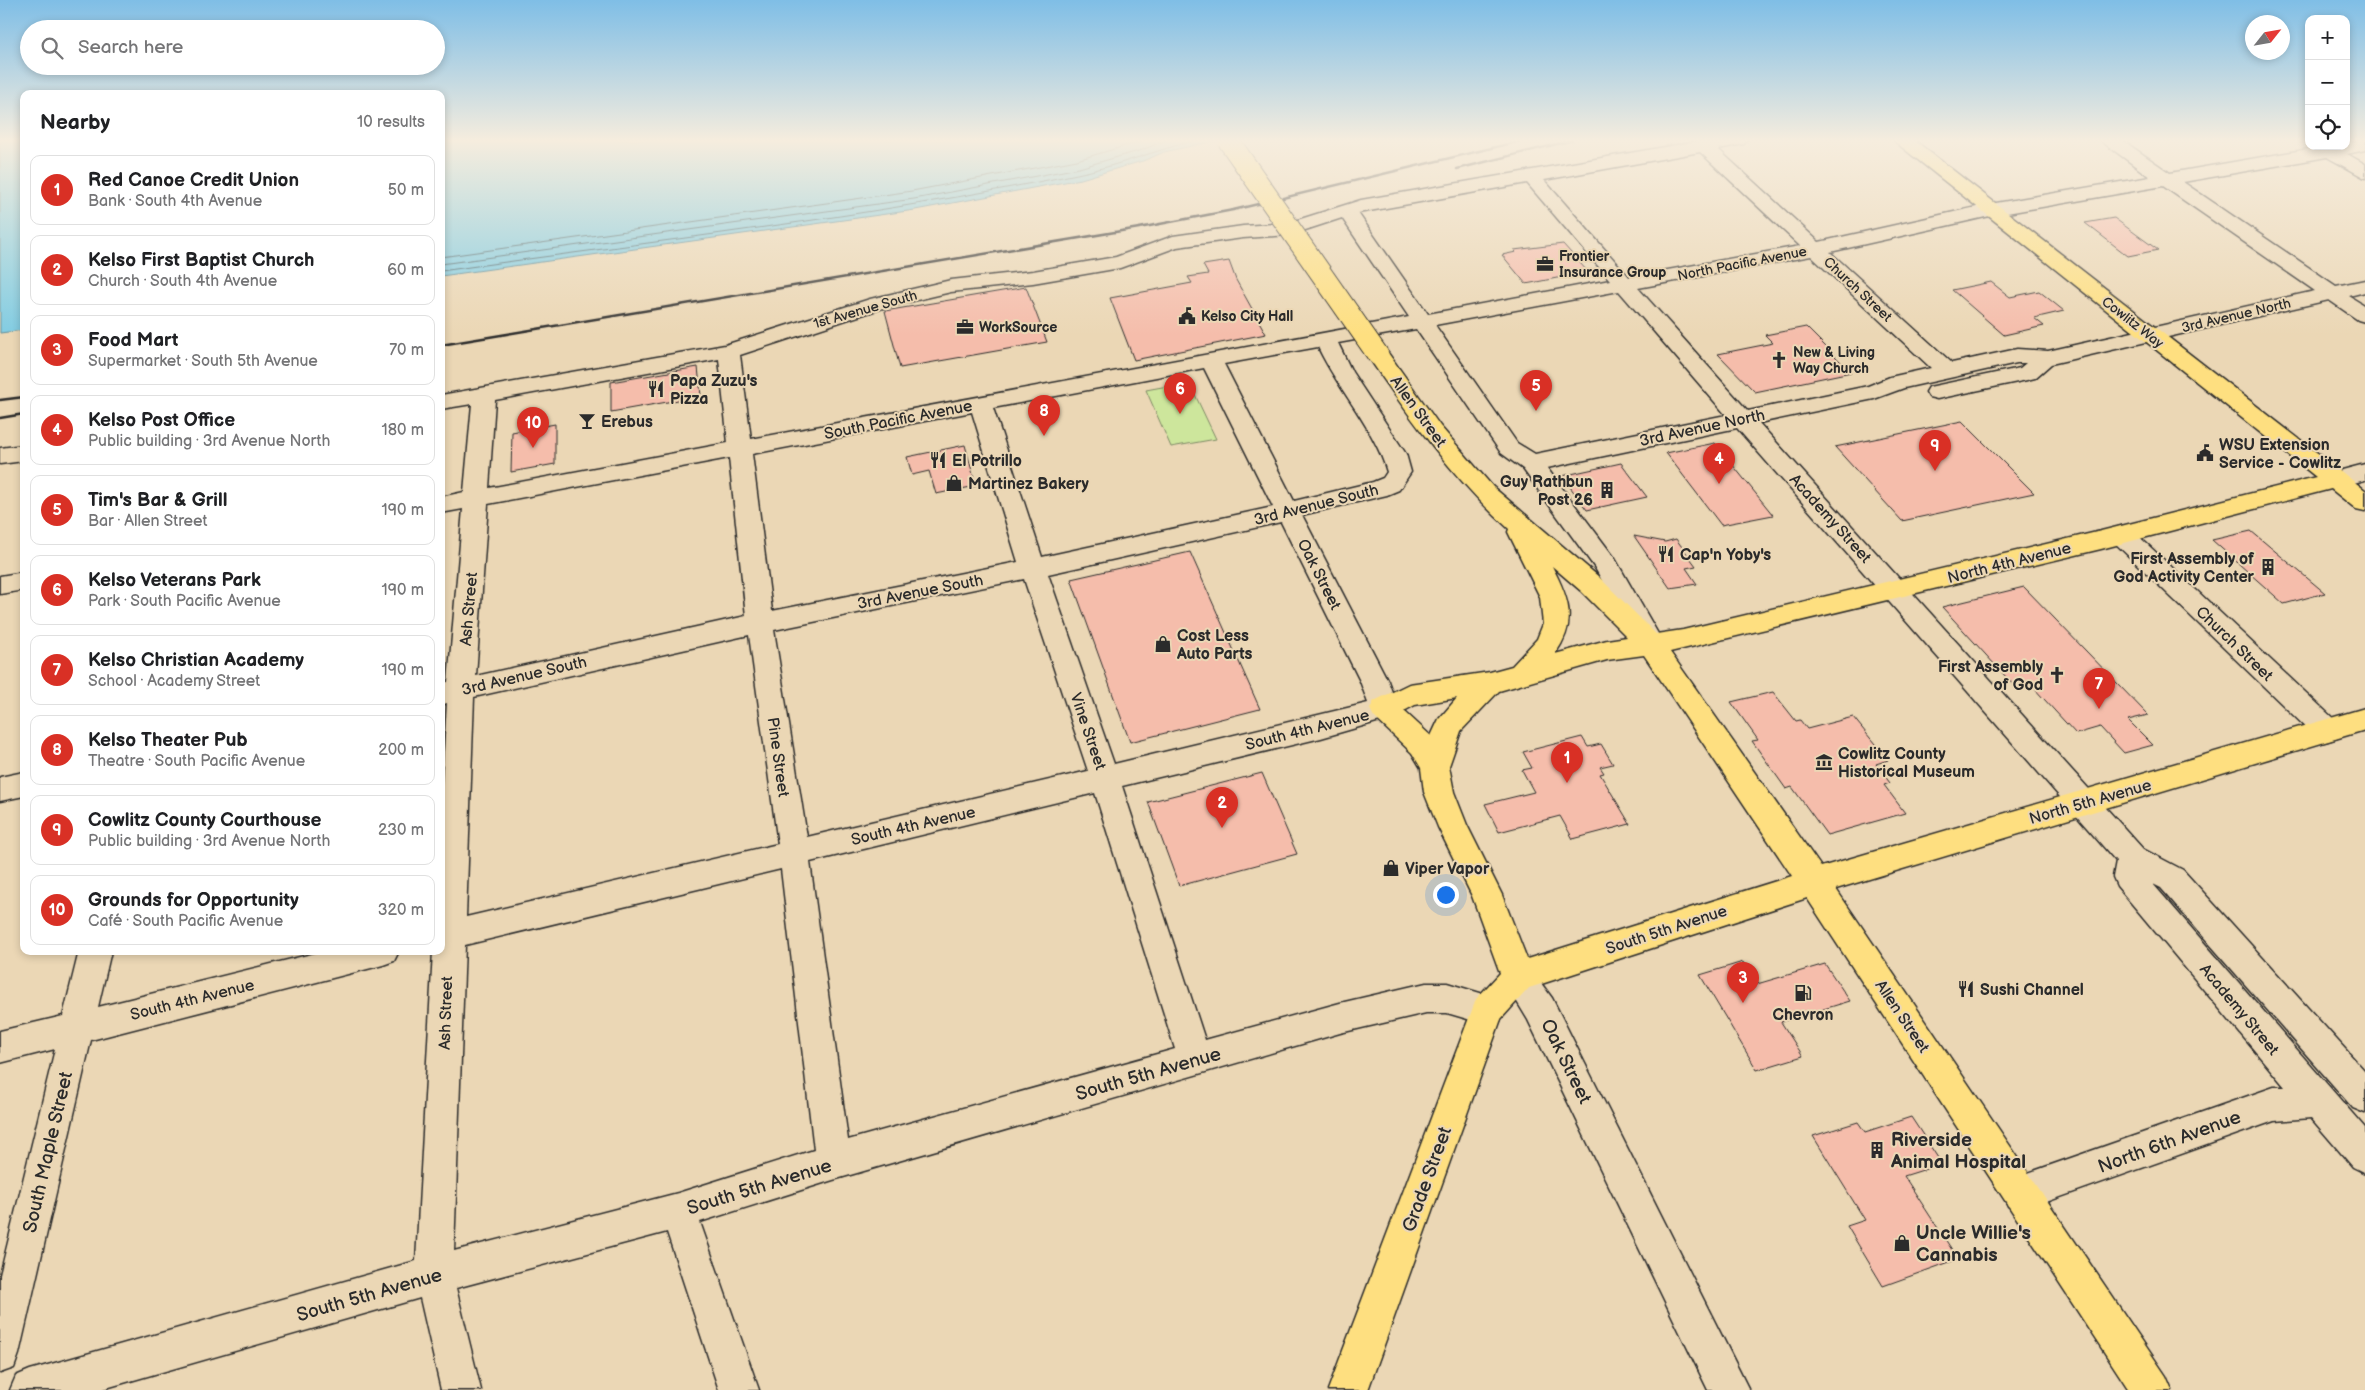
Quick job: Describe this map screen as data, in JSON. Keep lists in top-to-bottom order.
{
  "streets": {
    "main road": [
      "Cowlitz Way",
      "Allen Street",
      "North 4th Avenue",
      "Oak Street",
      "North 5th Avenue",
      "South 5th Avenue",
      "Grade Street"
    ],
    "street": [
      "North Pacific Avenue",
      "Church Street",
      "1st Avenue South",
      "3rd Avenue North",
      "South Pacific Avenue",
      "3rd Avenue South",
      "Academy Street",
      "Ash Street",
      "South 4th Avenue",
      "Vine Street",
      "Pine Street",
      "North 6th Avenue",
      "South Maple Street"
    ]
  },
  "crossings": [
    ["North Pacific Avenue", "Church Street"],
    ["North Pacific Avenue", "Cowlitz Way"],
    ["North Pacific Avenue", "Allen Street"],
    ["North Pacific Avenue", "South Pacific Avenue"],
    ["North Pacific Avenue", "Academy Street"],
    ["Church Street", "3rd Avenue North"],
    ["Church Street", "North 4th Avenue"],
    ["Church Street", "North 5th Avenue"],
    ["1st Avenue South", "Allen Street"],
    ["1st Avenue South", "Ash Street"],
    ["1st Avenue South", "Pine Street"],
    ["3rd Avenue North", "Cowlitz Way"],
    ["3rd Avenue North", "Allen Street"],
    ["3rd Avenue North", "Academy Street"],
    ["Cowlitz Way", "North 4th Avenue"],
    ["Allen Street", "North 4th Avenue"],
    ["Allen Street", "North 5th Avenue"],
    ["Allen Street", "South 5th Avenue"],
    ["Allen Street", "North 6th Avenue"],
    ["South Pacific Avenue", "3rd Avenue South"],
    ["South Pacific Avenue", "Oak Street"],
    ["South Pacific Avenue", "Ash Street"],
    ["South Pacific Avenue", "Vine Street"],
    ["South Pacific Avenue", "Pine Street"],
    ["3rd Avenue South", "Oak Street"],
    ["3rd Avenue South", "Ash Street"],
    ["3rd Avenue South", "Vine Street"],
    ["3rd Avenue South", "Pine Street"],
    ["Academy Street", "North 4th Avenue"],
    ["Academy Street", "North 5th Avenue"],
    ["Academy Street", "North 6th Avenue"],
    ["Oak Street", "South 4th Avenue"],
    ["Oak Street", "South 5th Avenue"],
    ["Oak Street", "Grade Street"],
    ["Ash Street", "South 4th Avenue"],
    ["Ash Street", "South 5th Avenue"],
    ["South 4th Avenue", "Vine Street"],
    ["South 4th Avenue", "Pine Street"],
    ["South 4th Avenue", "South Maple Street"],
    ["Vine Street", "South 5th Avenue"],
    ["Pine Street", "South 5th Avenue"],
    ["North 5th Avenue", "South 5th Avenue"],
    ["South 5th Avenue", "Grade Street"]
  ],
  "places": {
    "office": ["Frontier Insurance Group", "WorkSource"],
    "public building": ["Kelso City Hall", "WSU Extension Service - Cowlitz"],
    "church": ["New & Living Way Church", "First Assembly of God"],
    "restaurant": [
      "Papa Zuzu's Pizza",
      "El Potrillo",
      "Cap'n Yoby's",
      "Sushi Channel"
    ],
    "bar": ["Erebus"],
    "shop": [
      "Martinez Bakery",
      "Cost Less Auto Parts",
      "Viper Vapor",
      "Uncle Willie's Cannabis"
    ],
    "building": ["Guy Rathbun Post 26", "First Assembly of God Activity Center", "Riverside Animal Hospital"],
    "museum": ["Cowlitz County Historical Museum"],
    "fuel station": ["Chevron"]
  },
  "north": "top right",
  "page": {
    "map_buttons": ["+", "−"],
    "search": "Search here",
    "heading": ["Nearby", "10 results"],
    "list": [
      {
        "mark": "1",
        "name": "Red Canoe Credit Union",
        "note": "Bank · South 4th Avenue",
        "value": "50 m"
      },
      {
        "mark": "2",
        "name": "Kelso First Baptist Church",
        "note": "Church · South 4th Avenue",
        "value": "60 m"
      },
      {
        "mark": "3",
        "name": "Food Mart",
        "note": "Supermarket · South 5th Avenue",
        "value": "70 m"
      },
      {
        "mark": "4",
        "name": "Kelso Post Office",
        "note": "Public building · 3rd Avenue North",
        "value": "180 m"
      },
      {
        "mark": "5",
        "name": "Tim's Bar & Grill",
        "note": "Bar · Allen Street",
        "value": "190 m"
      },
      {
        "mark": "6",
        "name": "Kelso Veterans Park",
        "note": "Park · South Pacific Avenue",
        "value": "190 m"
      },
      {
        "mark": "7",
        "name": "Kelso Christian Academy",
        "note": "School · Academy Street",
        "value": "190 m"
      },
      {
        "mark": "8",
        "name": "Kelso Theater Pub",
        "note": "Theatre · South Pacific Avenue",
        "value": "200 m"
      },
      {
        "mark": "9",
        "name": "Cowlitz County Courthouse",
        "note": "Public building · 3rd Avenue North",
        "value": "230 m"
      },
      {
        "mark": "10",
        "name": "Grounds for Opportunity",
        "note": "Café · South Pacific Avenue",
        "value": "320 m"
      }
    ],
    "pins": [
      "5",
      "6",
      "8",
      "10",
      "9",
      "4",
      "7",
      "1",
      "2",
      "3"
    ]
  }
}
